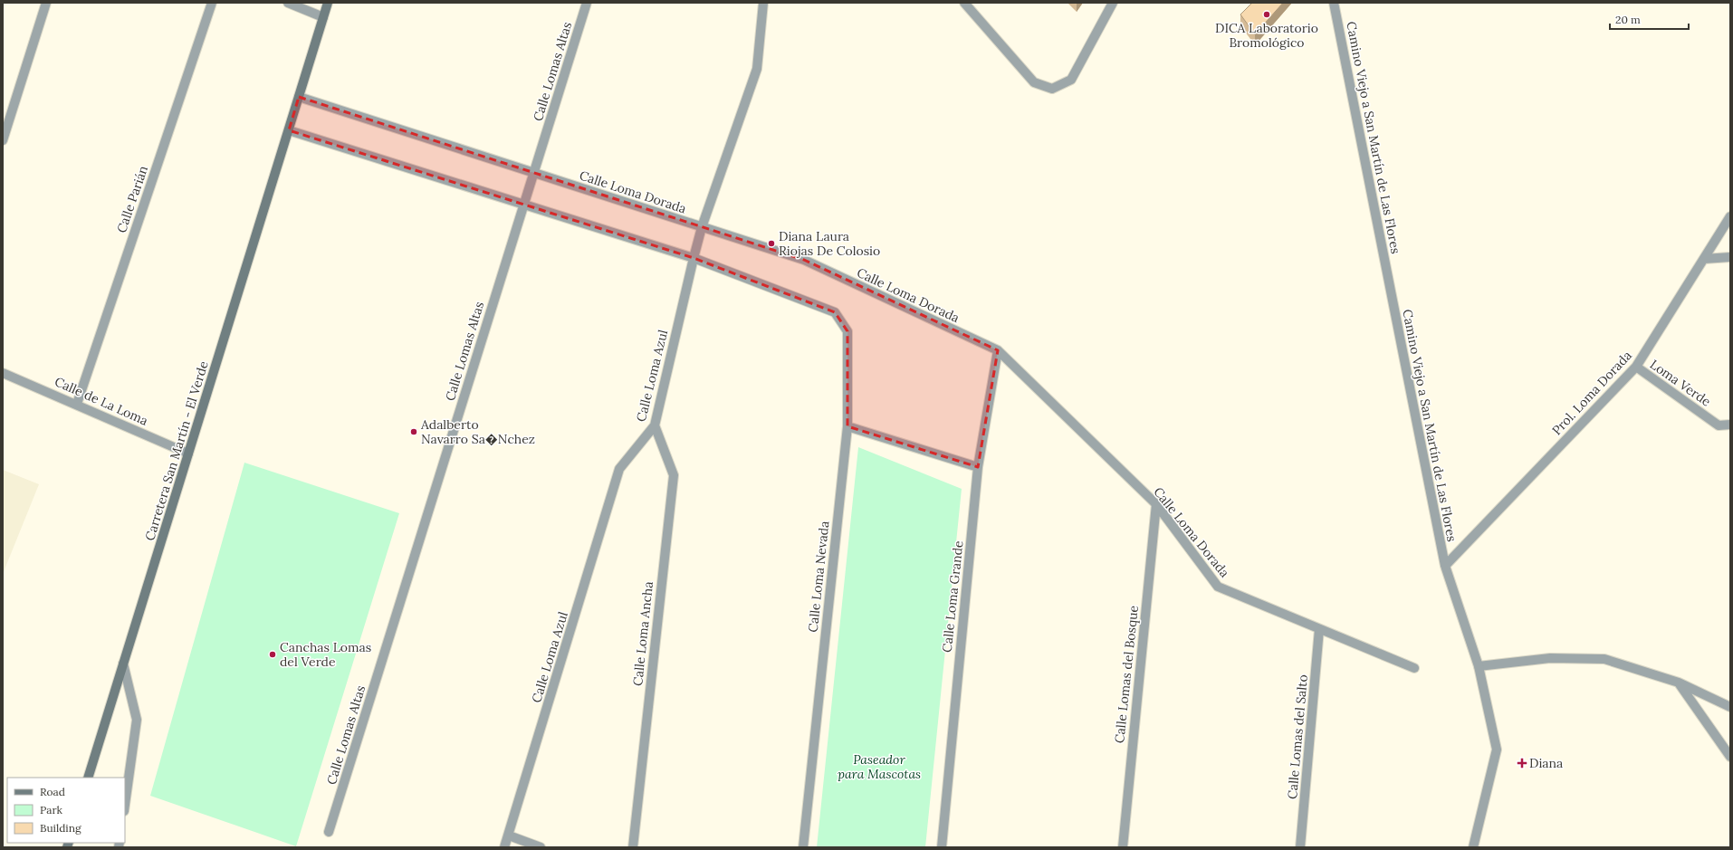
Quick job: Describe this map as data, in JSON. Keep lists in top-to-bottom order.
{
  "streets": {
    "street": [
      "Calle Lomas Altas",
      "Camino Viejo a San Martín de Las Flores",
      "Calle Loma Dorada",
      "Calle Parián",
      "Calle Loma Azul",
      "Loma Verde",
      "Prol. Loma Dorada",
      "Calle de La Loma",
      "Carretera San Martín - El Verde",
      "Calle Loma Nevada",
      "Calle Loma Grande",
      "Calle Loma Ancha",
      "Calle Lomas del Bosque",
      "Calle Lomas del Salto"
    ]
  },
  "crossings": [
    ["Calle Lomas Altas", "Calle Loma Dorada"],
    ["Camino Viejo a San Martín de Las Flores", "Prol. Loma Dorada"],
    ["Calle Loma Dorada", "Calle Loma Azul"],
    ["Calle Loma Dorada", "Calle Loma Grande"],
    ["Calle Loma Dorada", "Calle Lomas del Bosque"],
    ["Calle Loma Dorada", "Calle Lomas del Salto"],
    ["Calle Parián", "Calle de La Loma"],
    ["Calle Loma Azul", "Calle Loma Nevada"],
    ["Calle Loma Azul", "Calle Loma Ancha"],
    ["Loma Verde", "Prol. Loma Dorada"],
    ["Calle de La Loma", "Carretera San Martín - El Verde"]
  ],
  "parks": ["Paseador para Mascotas"],
  "places": {
    "other": [
      "DICA Laboratorio Bromológico",
      "Diana Laura Riojas De Colosio",
      "Adalberto Navarro Sa�Nchez",
      "Canchas Lomas del Verde"
    ],
    "health": ["Diana"]
  },
  "legend": ["Road", "Park", "Building"],
  "scale_bar": "20 m"
}
